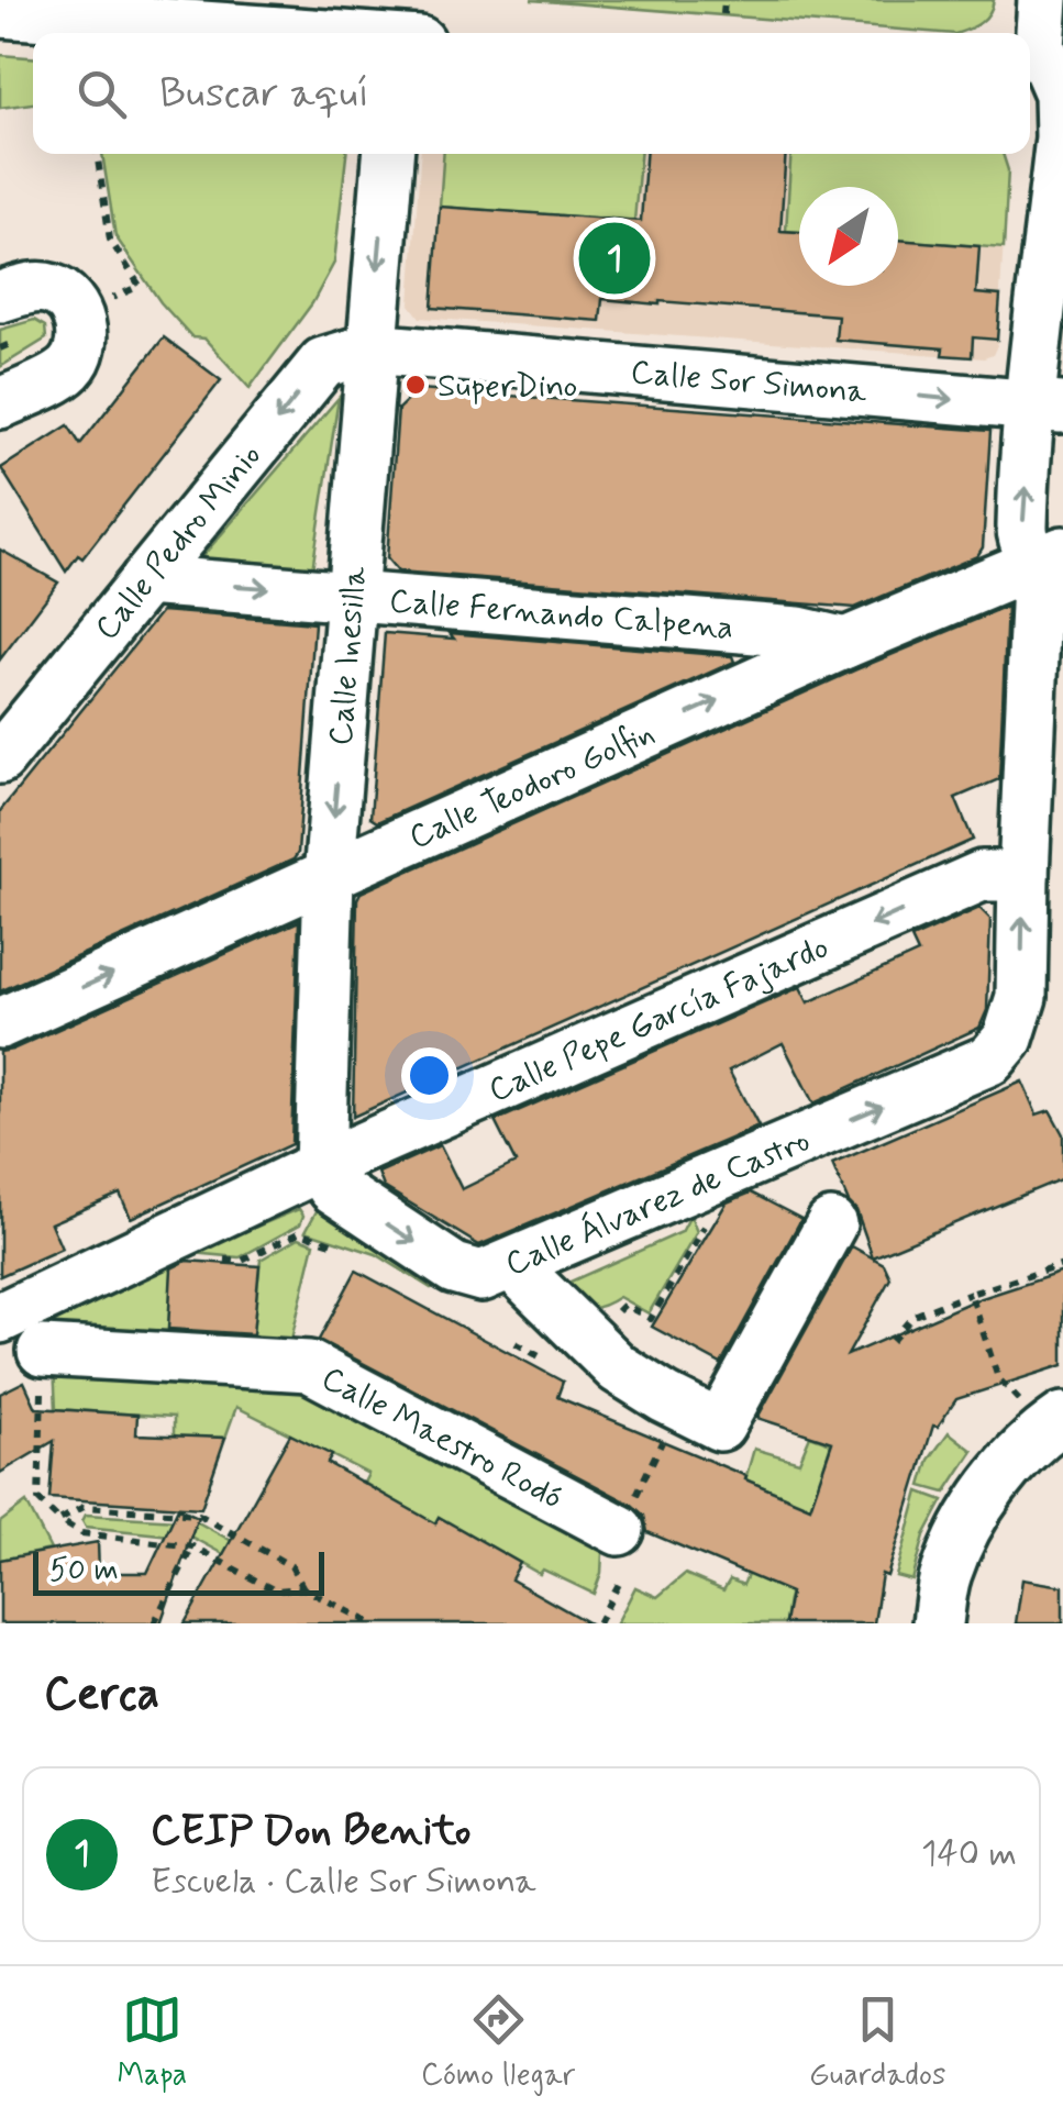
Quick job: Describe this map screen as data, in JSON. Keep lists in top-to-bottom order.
{
  "streets": {
    "street": [
      "Calle Sor Simona",
      "Calle Pedro Minio",
      "Calle Fernando Calpena",
      "Calle Inesilla",
      "Calle Teodoro Golfin",
      "Calle Pepe García Fajardo",
      "Calle Álvarez de Castro",
      "Calle Maestro Rodó"
    ]
  },
  "crossings": [
    ["Calle Sor Simona", "Calle Pedro Minio"],
    ["Calle Sor Simona", "Calle Inesilla"],
    ["Calle Pedro Minio", "Calle Fernando Calpena"],
    ["Calle Pedro Minio", "Calle Inesilla"],
    ["Calle Fernando Calpena", "Calle Inesilla"],
    ["Calle Fernando Calpena", "Calle Teodoro Golfin"],
    ["Calle Inesilla", "Calle Teodoro Golfin"],
    ["Calle Inesilla", "Calle Pepe García Fajardo"],
    ["Calle Inesilla", "Calle Álvarez de Castro"],
    ["Calle Pepe García Fajardo", "Calle Álvarez de Castro"]
  ],
  "one_way": [
    "Calle Sor Simona",
    "Calle Pedro Minio",
    "Calle Inesilla",
    "Calle Teodoro Golfin",
    "Calle Pepe García Fajardo"
  ],
  "places": ["SuperDino"],
  "scale_bar": "50 m",
  "north": "bottom left",
  "page": {
    "search": "Buscar aquí",
    "pins": "1",
    "scale": "50 m",
    "heading": "Cerca",
    "list": [
      {
        "mark": "1",
        "name": "CEIP Don Benito",
        "note": "Escuela · Calle Sor Simona",
        "value": "140 m"
      }
    ],
    "nav": ["Mapa", "Cómo llegar", "Guardados"]
  }
}
